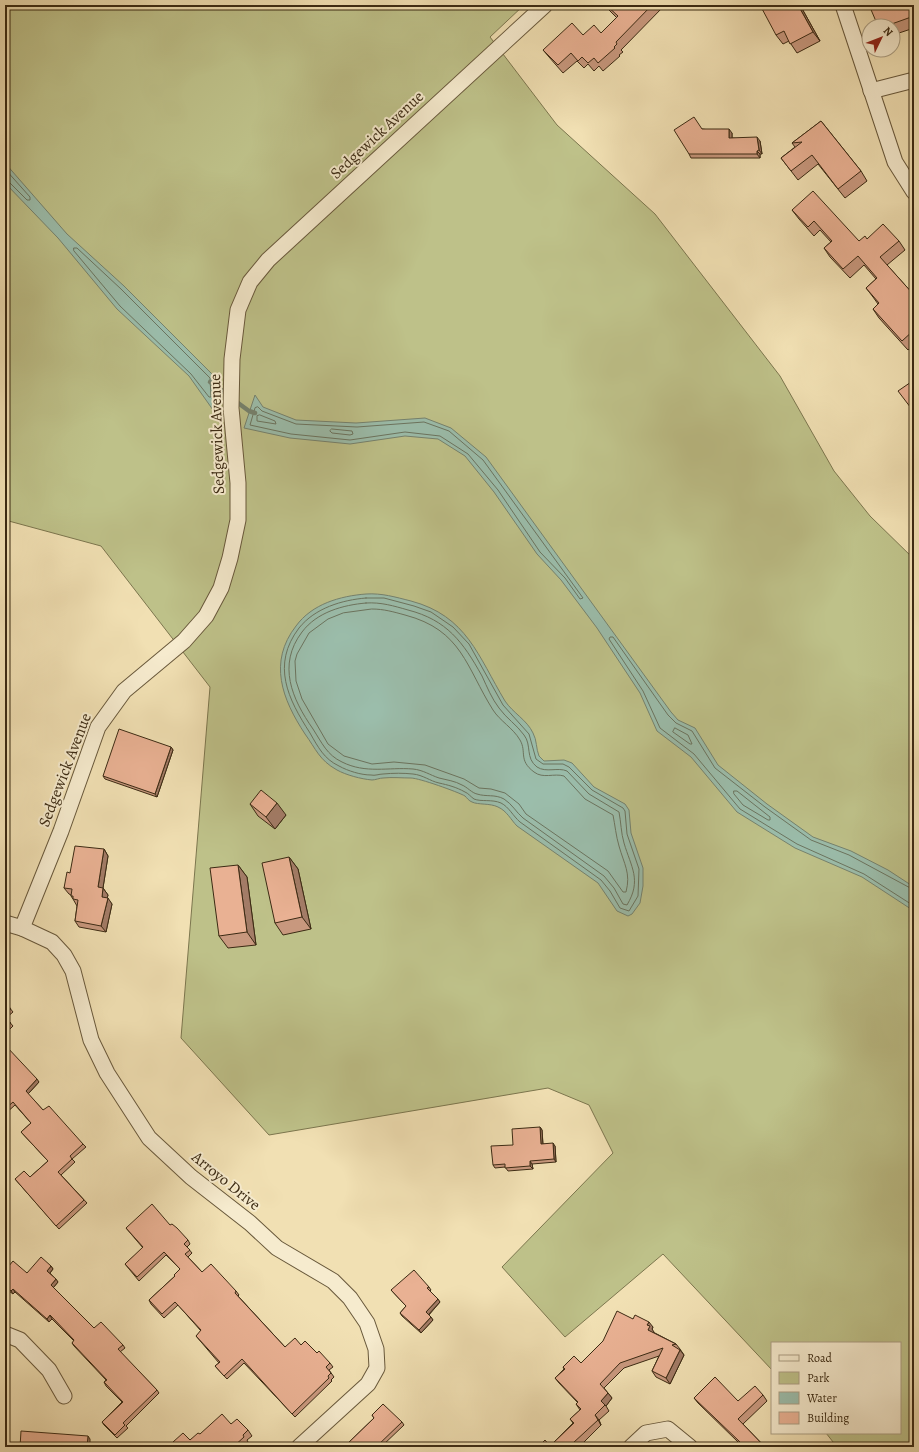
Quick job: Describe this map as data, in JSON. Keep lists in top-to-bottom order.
{
  "streets": {
    "street": ["Sedgewick Avenue", "Arroyo Drive"]
  },
  "crossings": [
    ["Sedgewick Avenue", "Arroyo Drive"]
  ],
  "legend": [
    "Road",
    "Park",
    "Water",
    "Building"
  ],
  "north": "top right"
}
